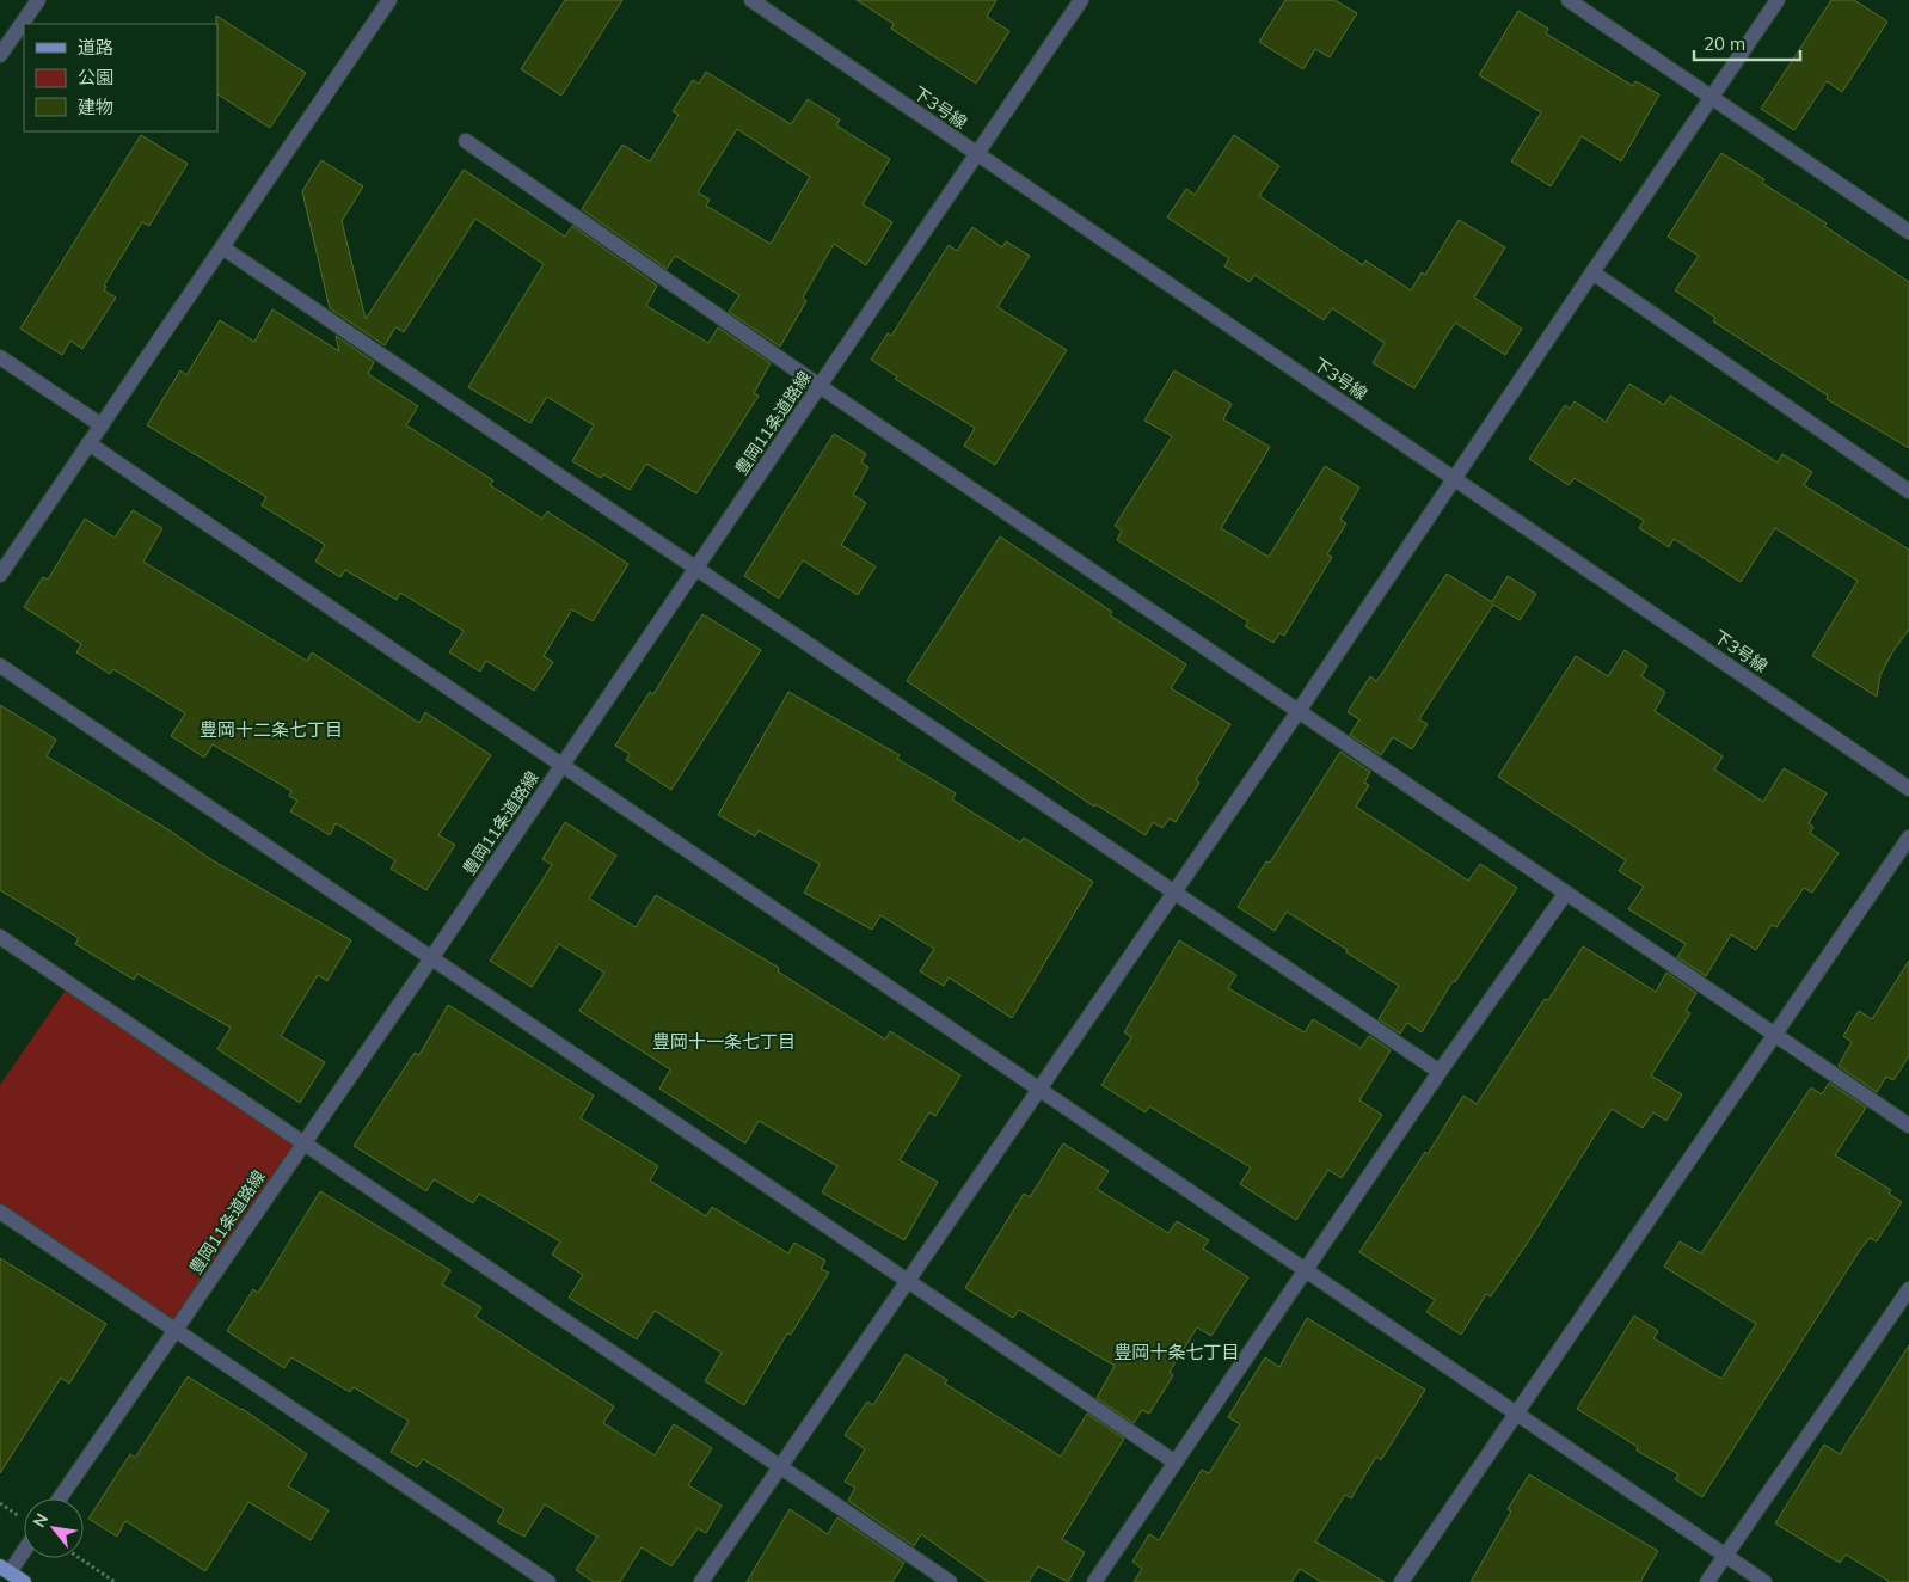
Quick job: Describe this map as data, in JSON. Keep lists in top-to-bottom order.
{
  "streets": {
    "street": ["下3号線", "豊岡11条道路線"]
  },
  "crossings": [
    ["下3号線", "豊岡11条道路線"]
  ],
  "districts": ["豊岡十二条七丁目", "豊岡十一条七丁目", "豊岡十条七丁目"],
  "legend": ["道路", "公園", "建物"],
  "scale_bar": "20 m",
  "north": "top left"
}
